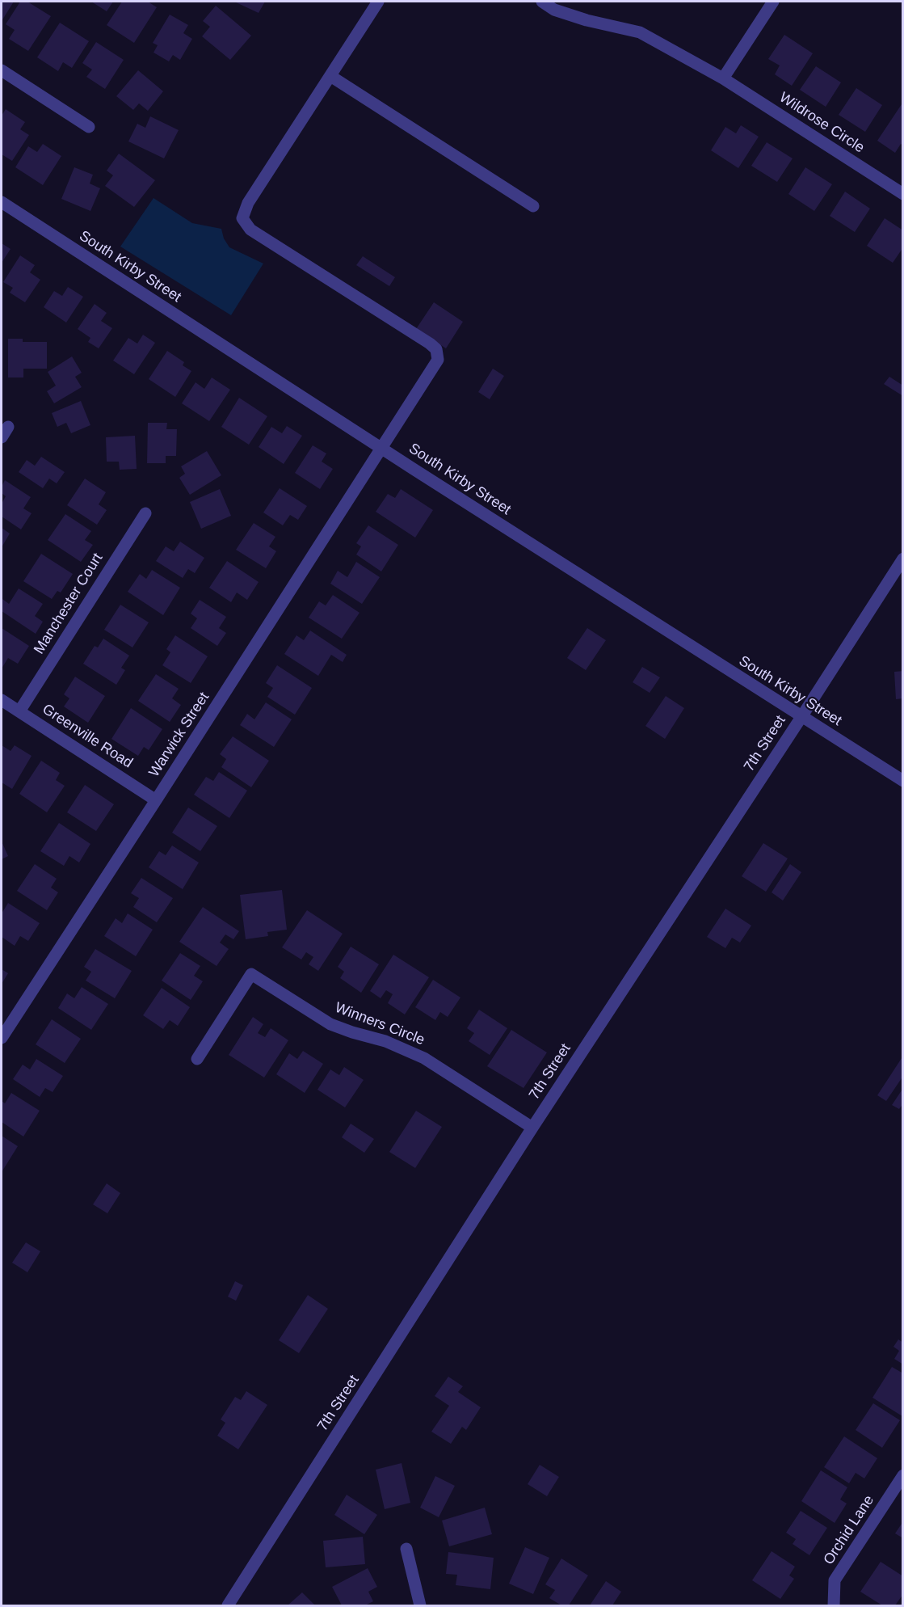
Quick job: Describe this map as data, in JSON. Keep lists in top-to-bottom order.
{
  "streets": {
    "street": [
      "Wildrose Circle",
      "South Kirby Street",
      "Manchester Court",
      "Warwick Street",
      "Greenville Road",
      "7th Street",
      "Winners Circle",
      "Orchid Lane"
    ]
  },
  "crossings": [
    ["South Kirby Street", "Warwick Street"],
    ["South Kirby Street", "7th Street"],
    ["Manchester Court", "Greenville Road"],
    ["Warwick Street", "Greenville Road"],
    ["7th Street", "Winners Circle"]
  ]
}
